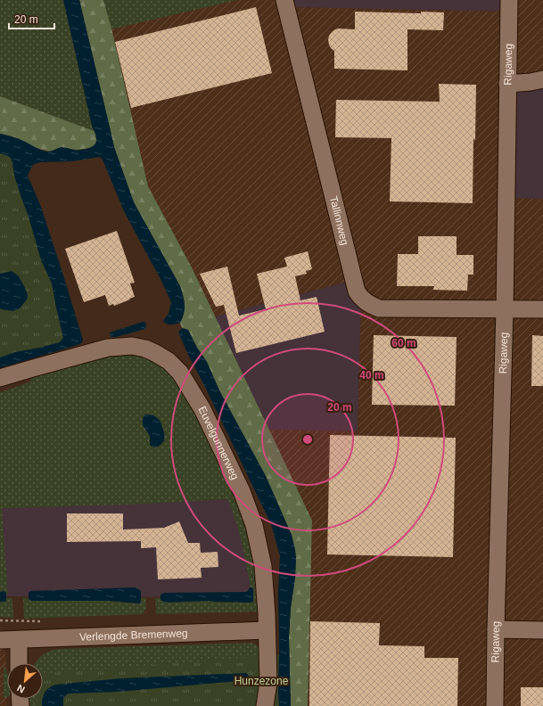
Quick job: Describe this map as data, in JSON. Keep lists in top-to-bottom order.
{
  "streets": {
    "street": [
      "Rigaweg",
      "Tallinnweg",
      "Euvelgunnerweg",
      "Verlengde Bremenweg"
    ]
  },
  "crossings": [
    ["Rigaweg", "Tallinnweg"],
    ["Euvelgunnerweg", "Verlengde Bremenweg"]
  ],
  "parks": ["Hunzezone"],
  "scale_bar": "20 m",
  "north": "bottom left",
  "rings": ["60 m", "40 m", "20 m"]
}
